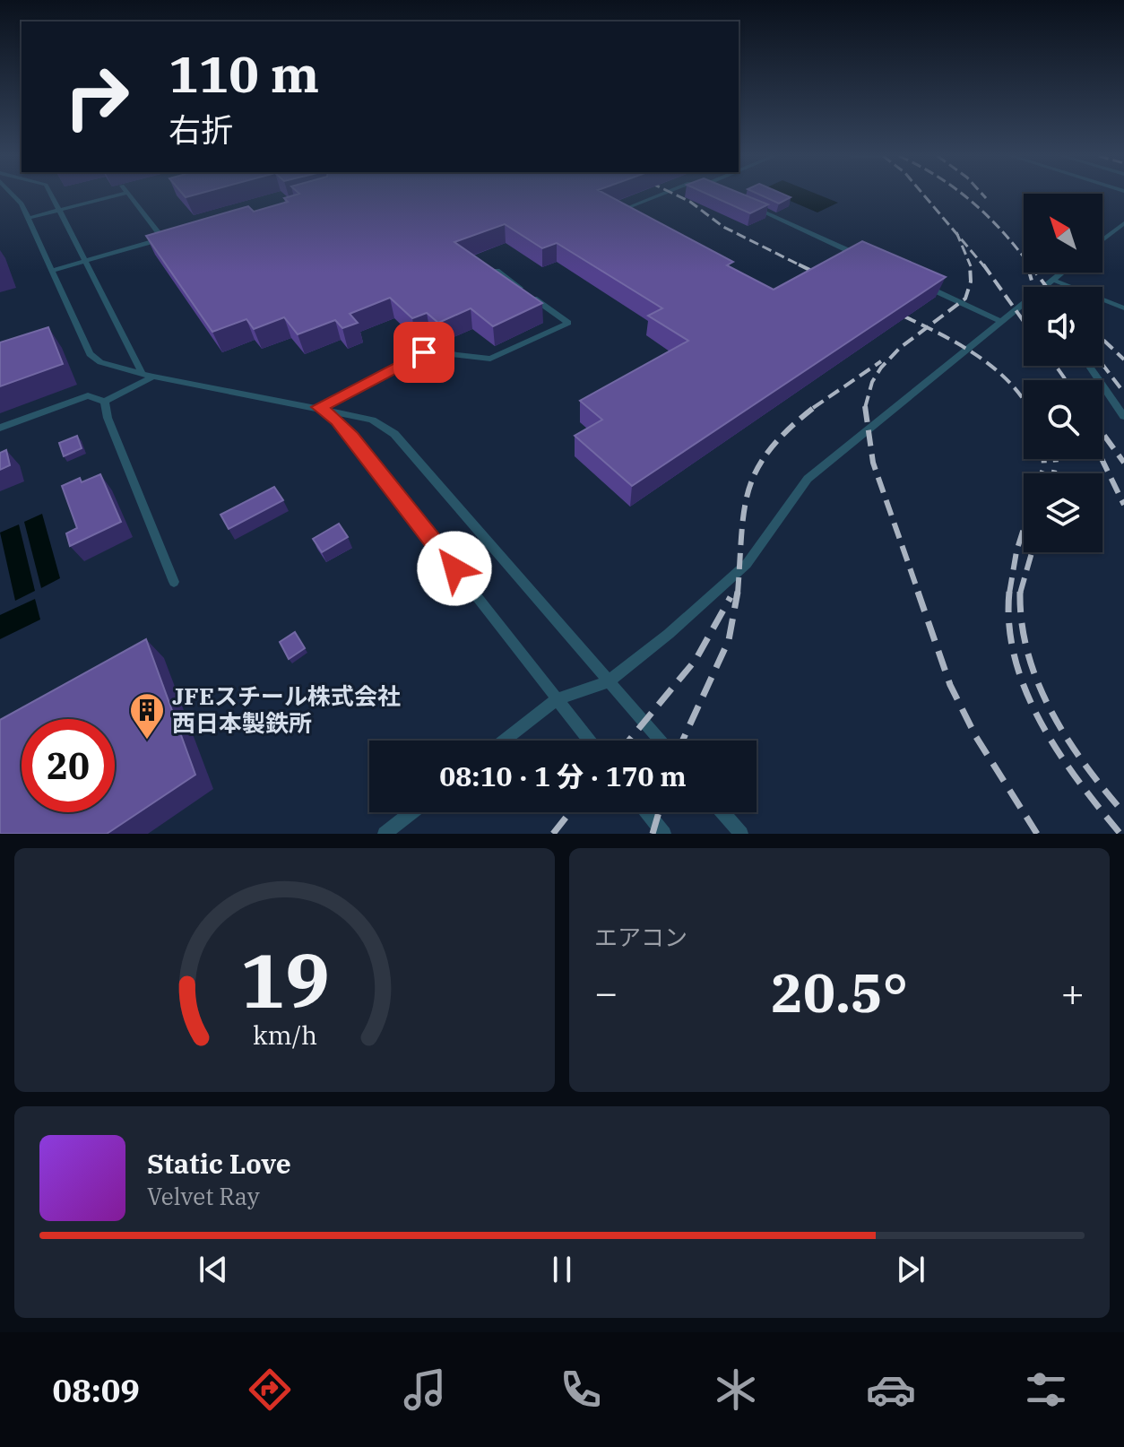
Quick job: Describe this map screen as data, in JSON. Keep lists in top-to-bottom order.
{
  "places": {
    "building": ["JFEスチール株式会社 西日本製鉄所"]
  },
  "north": "top left",
  "page": {
    "turn": ["110 m", "右折"],
    "limit": "20",
    "trip": "08:10 · 1 分 · 170 m",
    "tile": "エアコン",
    "heat": ["−", "20.5°", "+"],
    "song": ["Static Love", "Velvet Ray"],
    "tabs": "08:09",
    "gauge": ["19", "km/h"]
  }
}
